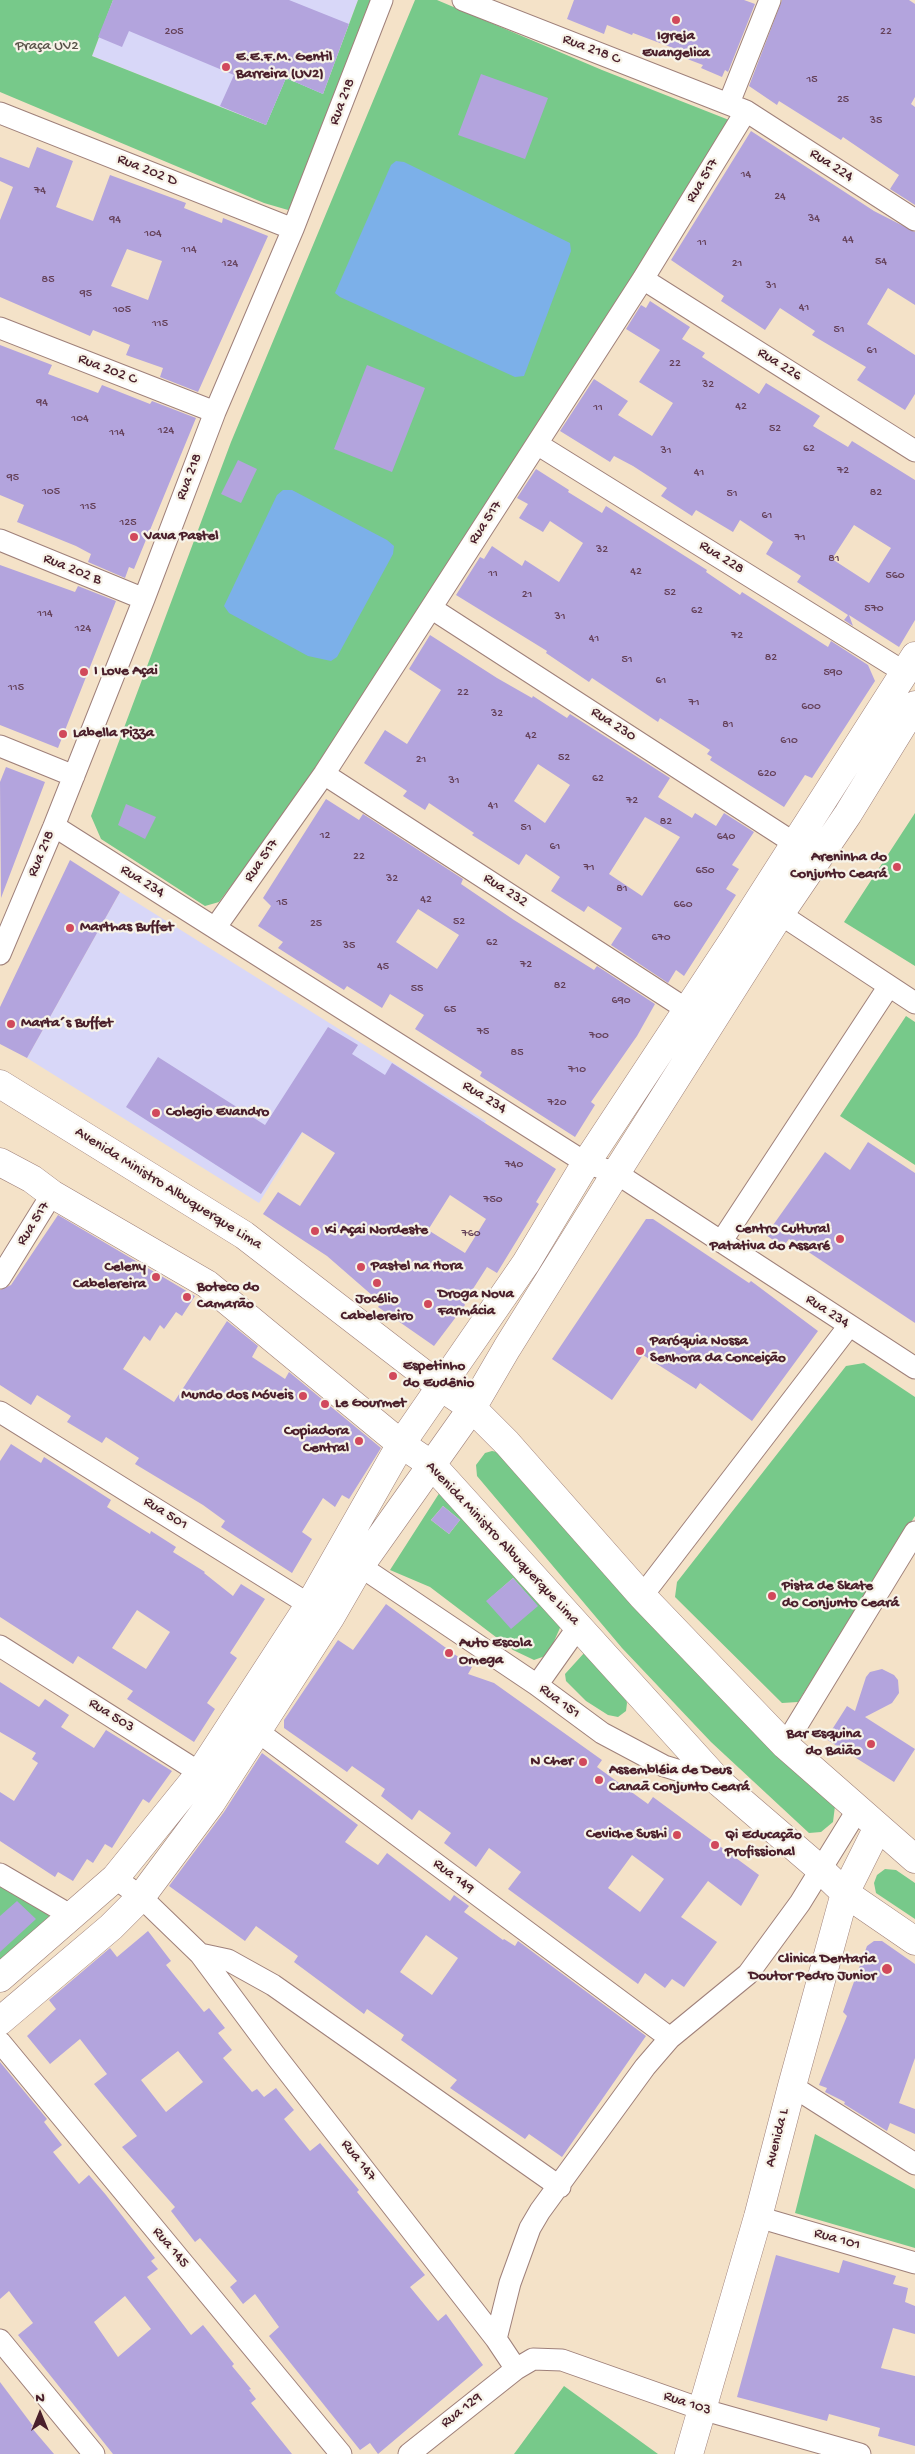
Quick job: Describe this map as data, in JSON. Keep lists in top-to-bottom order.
{
  "streets": {
    "street": [
      "Rua 218 C",
      "Rua 218",
      "Rua 224",
      "Rua 202 D",
      "Rua 517",
      "Rua 226",
      "Rua 202 C",
      "Rua 228",
      "Rua 202 B",
      "Rua 230",
      "Rua 234",
      "Rua 232",
      "Avenida Ministro Albuquerque Lima",
      "Rua 501",
      "Rua 151",
      "Rua 503",
      "Rua 149",
      "Avenida L",
      "Rua 147",
      "Rua 101",
      "Rua 145",
      "Rua 103",
      "Rua 129"
    ]
  },
  "crossings": [
    ["Rua 218 C", "Rua 224"],
    ["Rua 218 C", "Rua 517"],
    ["Rua 218", "Rua 202 D"],
    ["Rua 218", "Rua 202 C"],
    ["Rua 218", "Rua 202 B"],
    ["Rua 218", "Rua 234"],
    ["Rua 224", "Rua 517"],
    ["Rua 517", "Rua 226"],
    ["Rua 517", "Rua 228"],
    ["Rua 517", "Rua 230"],
    ["Rua 517", "Rua 234"],
    ["Rua 517", "Rua 232"],
    ["Rua 517", "Avenida Ministro Albuquerque Lima"],
    ["Avenida Ministro Albuquerque Lima", "Rua 151"],
    ["Avenida Ministro Albuquerque Lima", "Avenida L"],
    ["Avenida L", "Rua 101"],
    ["Avenida L", "Rua 103"],
    ["Rua 147", "Rua 103"],
    ["Rua 147", "Rua 129"],
    ["Rua 103", "Rua 129"]
  ],
  "parks": ["Praça UV2"],
  "places": [
    "Igreja Evangelica",
    "E.E.F.M. Gentil Barreira (UV2)",
    "Vava Pastel",
    "I Love Açai",
    "Labella Pizza",
    "Areninha do Conjunto Ceará",
    "Marthas Buffet",
    "Marta´s Buffet",
    "Colegio Evandro",
    "Ki Açai Nordeste",
    "Centro Cultural Patativa do Assaré",
    "Pastel na Hora",
    "Celeny Cabelereira",
    "Jocélio Cabelereiro",
    "Boteco do Camarão",
    "Droga Nova Farmácia",
    "Paróquia Nossa Senhora da Conceição",
    "Espetinho do Eudênio",
    "Mundo dos Móveis",
    "Le Gourmet",
    "Copiadora Central",
    "Pista de Skate do Conjunto Ceará",
    "Auto Escola Omega",
    "Bar Esquina do Baião",
    "N Cher",
    "Assembléia de Deus Canaã Conjunto Ceará",
    "Ceviche Sushi",
    "Qi Educação Profissional",
    "Clinica Dentaria Doutor Pedro Junior"
  ],
  "house_numbers": [
    "205",
    "22",
    "15",
    "25",
    "35",
    "14",
    "74",
    "24",
    "34",
    "94",
    "104",
    "44",
    "11",
    "114",
    "54",
    "124",
    "21",
    "85",
    "31",
    "95",
    "41",
    "105",
    "115",
    "51",
    "61",
    "22",
    "32",
    "94",
    "42",
    "11",
    "104",
    "52",
    "124",
    "114",
    "62",
    "31",
    "72",
    "41",
    "95",
    "105",
    "82",
    "51",
    "115",
    "61",
    "125",
    "71",
    "32",
    "81",
    "42",
    "11",
    "560",
    "52",
    "21",
    "570",
    "62",
    "114",
    "31",
    "124",
    "72",
    "41",
    "82",
    "51",
    "590",
    "61",
    "115",
    "22",
    "71",
    "600",
    "32",
    "81",
    "42",
    "610",
    "52",
    "21",
    "620",
    "62",
    "31",
    "72",
    "41",
    "82",
    "51",
    "12",
    "640",
    "61",
    "22",
    "71",
    "650",
    "32",
    "81",
    "42",
    "15",
    "660",
    "52",
    "25",
    "670",
    "62",
    "35",
    "72",
    "45",
    "82",
    "55",
    "690",
    "65",
    "75",
    "700",
    "85",
    "710",
    "720",
    "740",
    "750",
    "760"
  ],
  "north": "top"
}
